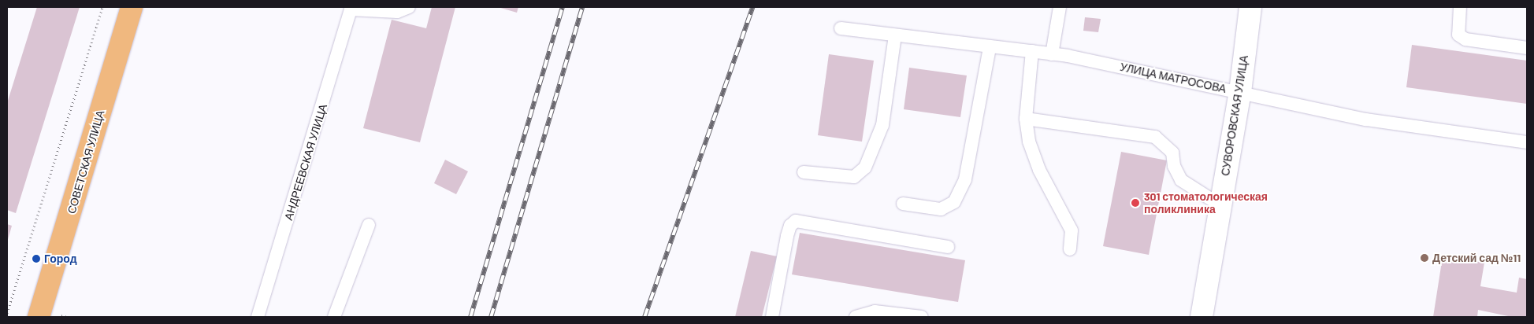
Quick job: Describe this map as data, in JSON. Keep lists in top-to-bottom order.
{
  "streets": {
    "main road": ["СОВЕТСКАЯ УЛИЦА"],
    "street": ["СУВОРОВСКАЯ УЛИЦА"],
    "lane": ["УЛИЦА МАТРОСОВА", "АНДРЕЕВСКАЯ УЛИЦА"]
  },
  "crossings": [
    ["УЛИЦА МАТРОСОВА", "СУВОРОВСКАЯ УЛИЦА"]
  ],
  "places": ["301 стоматологическая поликлиника", "Детский сад №11", "Город"]
}
